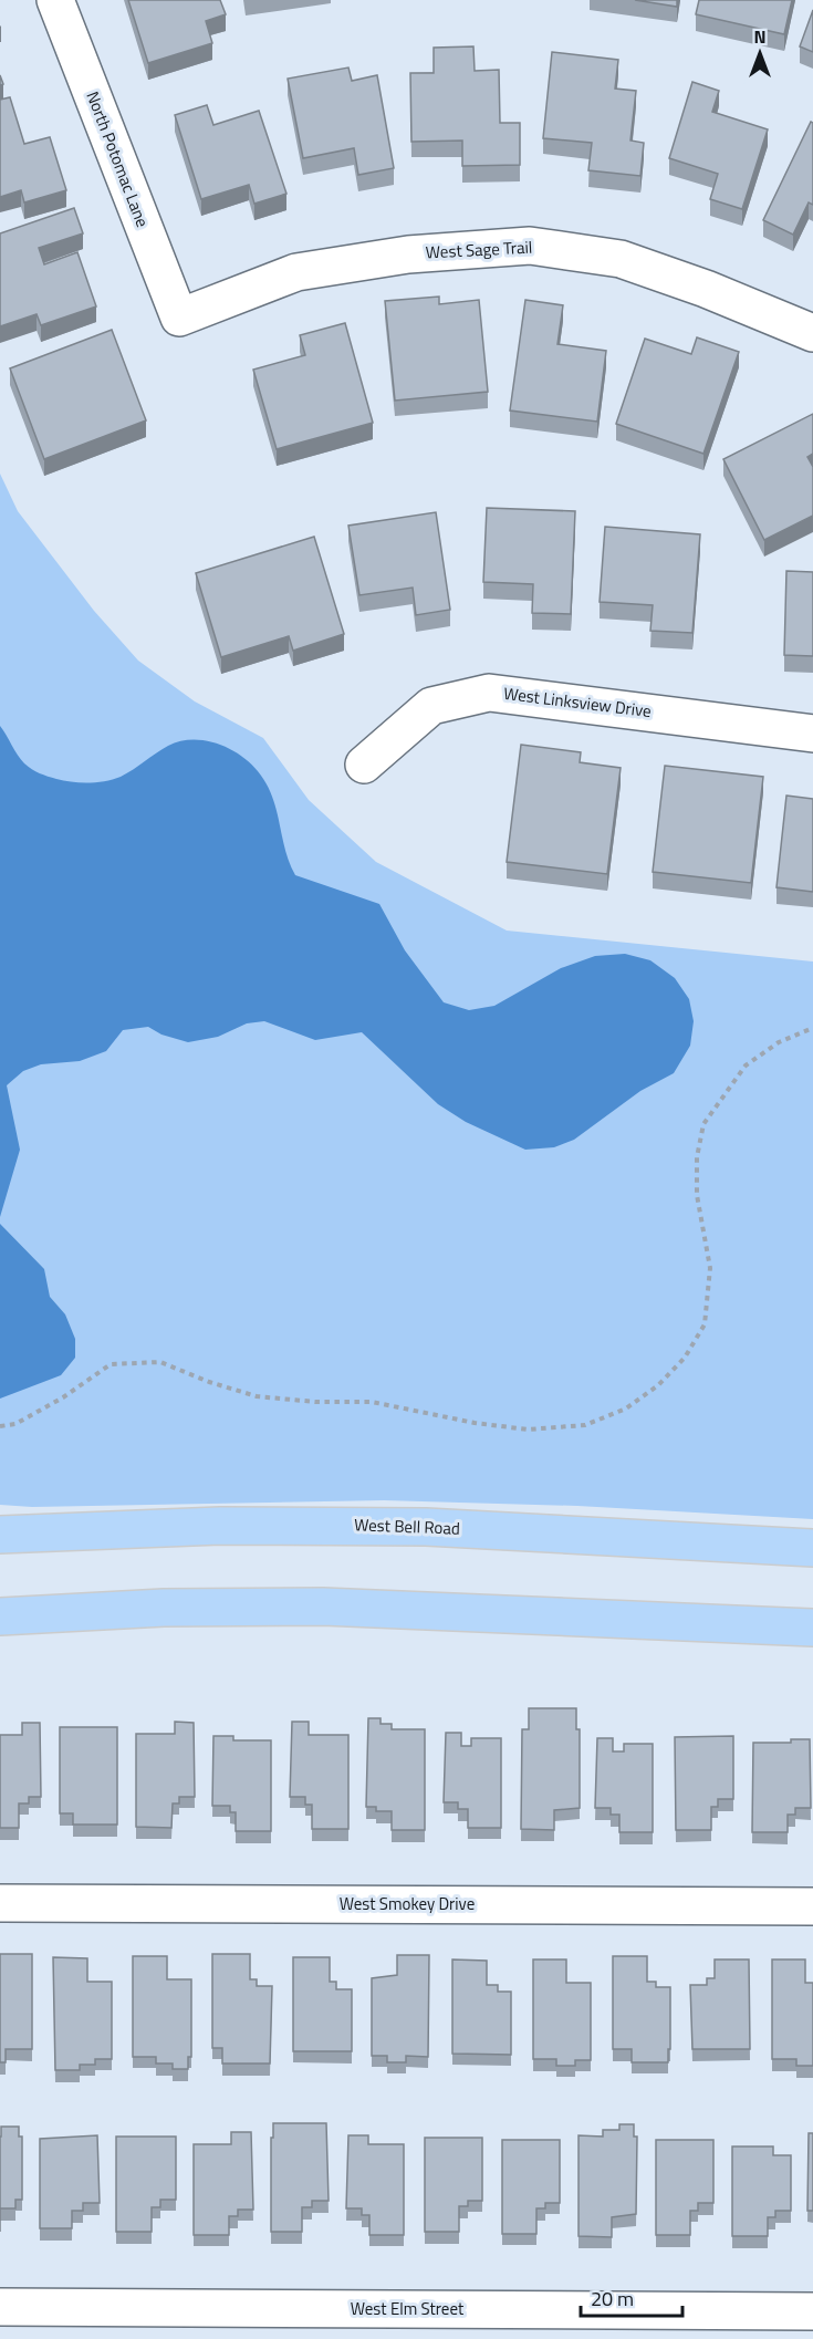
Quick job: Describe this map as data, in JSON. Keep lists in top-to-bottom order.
{
  "streets": {
    "main road": ["West Bell Road"],
    "street": [
      "North Potomac Lane",
      "West Sage Trail",
      "West Linksview Drive",
      "West Smokey Drive",
      "West Elm Street"
    ]
  },
  "crossings": [
    ["North Potomac Lane", "West Sage Trail"]
  ],
  "scale_bar": "20 m",
  "north": "top"
}
